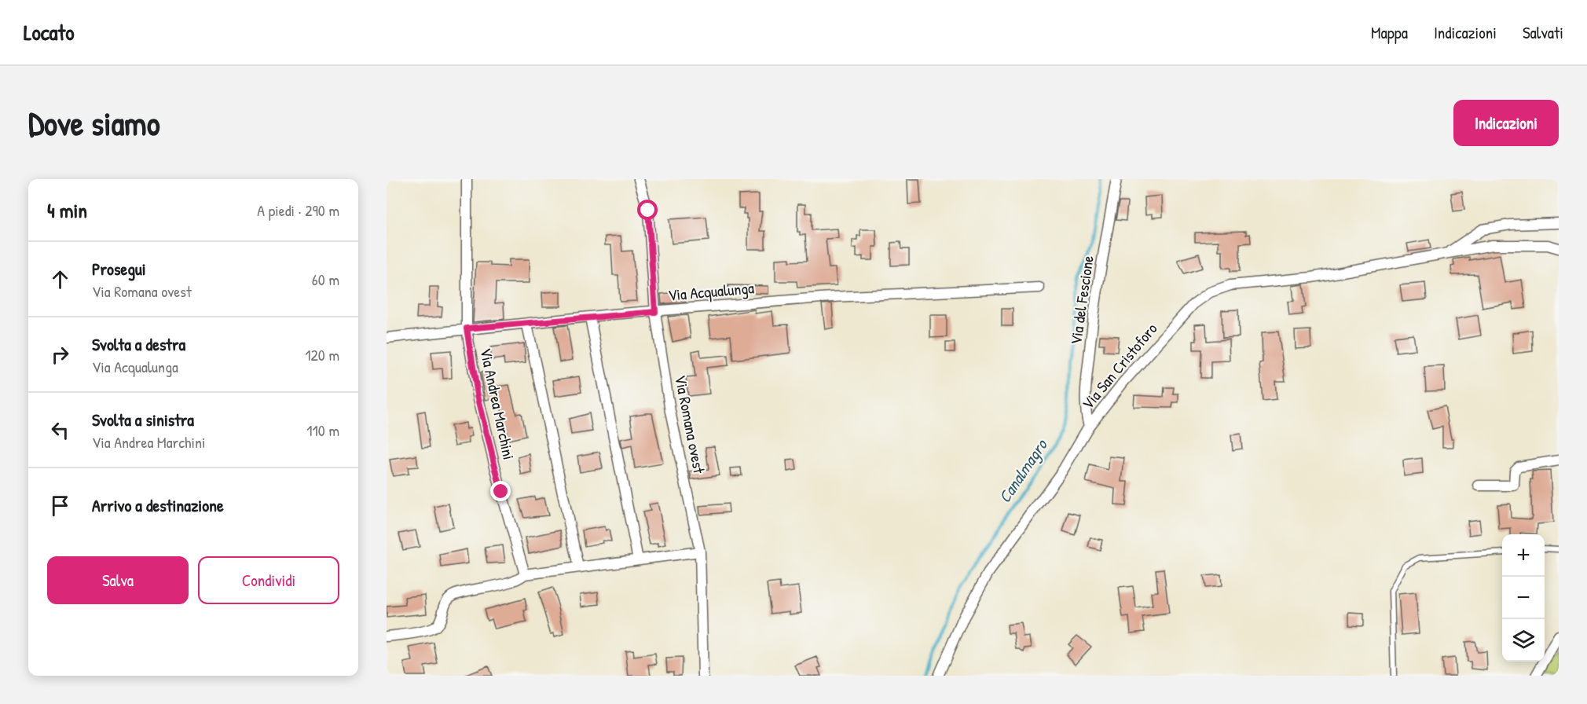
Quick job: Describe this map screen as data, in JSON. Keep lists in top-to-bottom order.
{
  "streets": {
    "street": [
      "Via Acqualunga",
      "Via del Fescione",
      "Via San Cristoforo",
      "Via Andrea Marchini",
      "Via Romana ovest"
    ]
  },
  "crossings": [
    ["Via Acqualunga", "Via Andrea Marchini"],
    ["Via Acqualunga", "Via Romana ovest"],
    ["Via del Fescione", "Via San Cristoforo"]
  ],
  "water": ["Canalmagro"],
  "page": {
    "header": "Locato",
    "nav": ["Mappa", "Indicazioni", "Salvati"],
    "buttons": [
      "Indicazioni",
      ["Salva", "Condividi"]
    ],
    "title": "Dove siamo",
    "heading": ["4 min", "A piedi · 290 m"],
    "list": [
      ["Prosegui", "Via Romana ovest", "60 m"],
      ["Svolta a destra", "Via Acqualunga", "120 m"],
      ["Svolta a sinistra", "Via Andrea Marchini", "110 m"],
      "Arrivo a destinazione"
    ],
    "map_buttons": ["+", "−"]
  }
}
